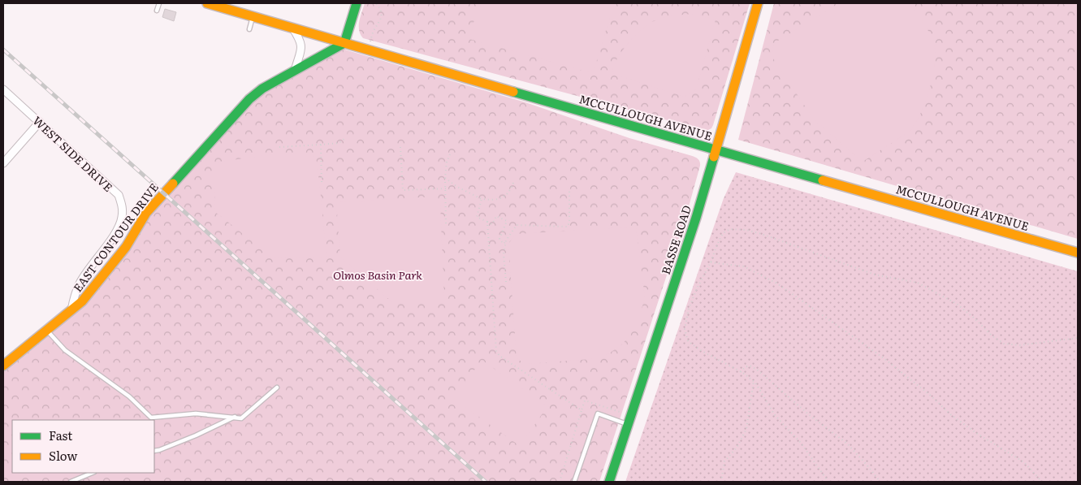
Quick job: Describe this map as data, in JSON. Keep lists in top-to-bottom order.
{
  "streets": {
    "main road": ["MCCULLOUGH AVENUE", "EAST CONTOUR DRIVE", "BASSE ROAD"],
    "street": ["WEST SIDE DRIVE"]
  },
  "crossings": [
    ["MCCULLOUGH AVENUE", "EAST CONTOUR DRIVE"],
    ["MCCULLOUGH AVENUE", "BASSE ROAD"],
    ["WEST SIDE DRIVE", "EAST CONTOUR DRIVE"]
  ],
  "parks": ["Olmos Basin Park"],
  "legend": ["Fast", "Slow"]
}
